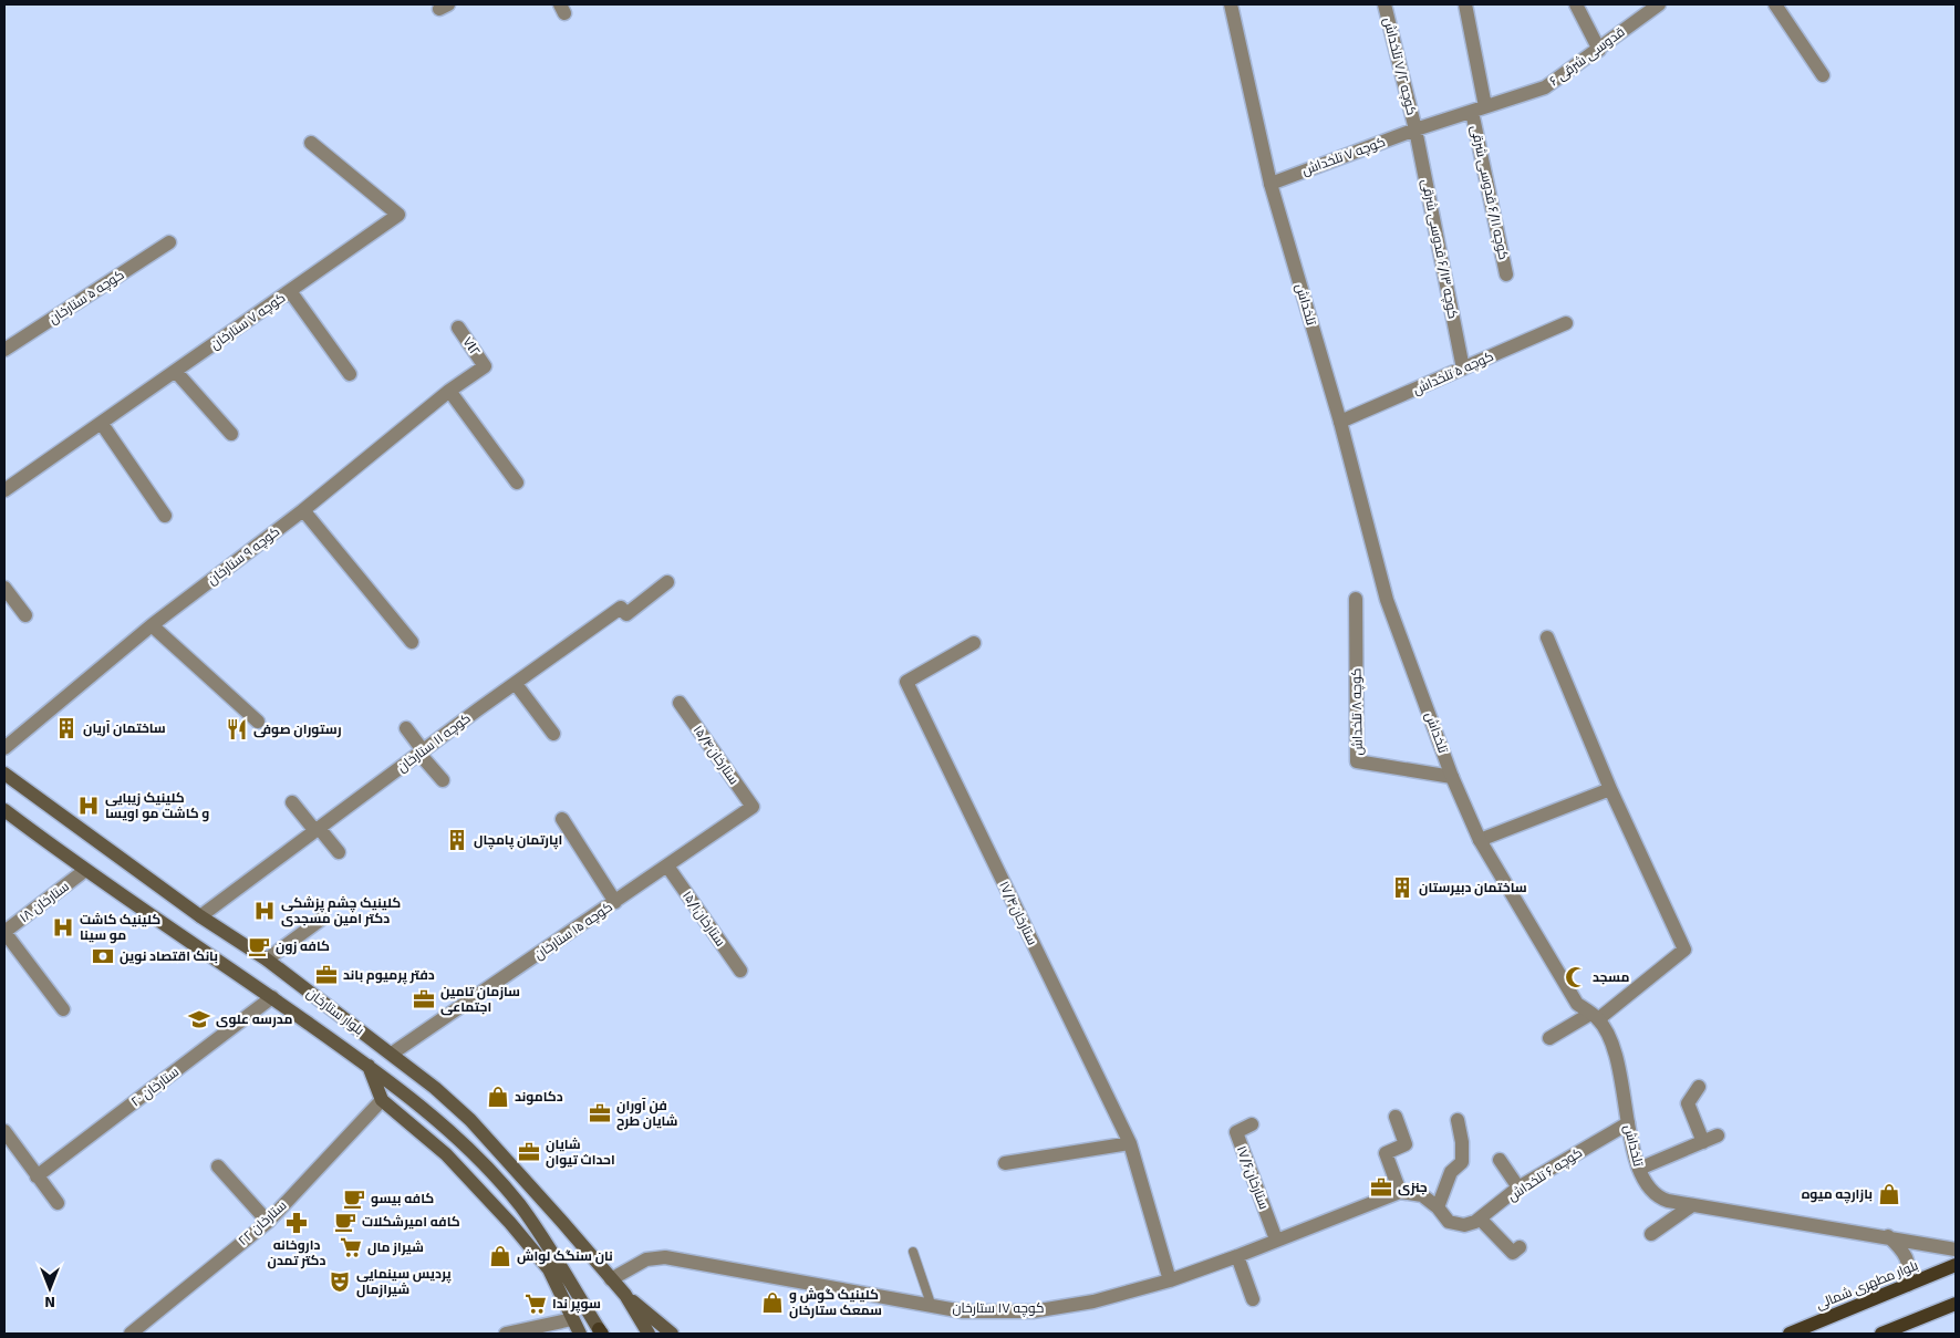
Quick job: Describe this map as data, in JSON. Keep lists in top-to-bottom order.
{
  "streets": {
    "main road": ["بلوار ستارخان", "بلوار مطهرى شمالى"],
    "street": [
      "قدوسی شرقی ۶",
      "کوچه ۷/۲ تلخداش",
      "کوچه ۷ تلخداش",
      "کوچه ۶/۱۱ قدوسی شرقی",
      "کوچه ۶/۱۳ قدوسی شرقی",
      "کوچه ۵ ستارخان",
      "تلخداش",
      "کوچه ۷ ستارخان",
      "۷l۲",
      "کوچه ۵ تلخداش",
      "کوچه ۹ ستارخان",
      "کوچه ۸ تلخداش",
      "کوچه ۱۱ ستارخان",
      "ستارخان۱۵/۴",
      "۱۸ ستارخان",
      "ستارخان۱۷/۴",
      "ستارخان۱۵/۱",
      "کوچه ۱۵ ستارخان",
      "۲۰ ستارخان",
      "کوچه ۶ تلخداش",
      "ستارخان۱۷/۶",
      "۲۲ ستارخان",
      "کوچه ۱۷ ستارخان"
    ]
  },
  "crossings": [
    ["قدوسی شرقی ۶", "کوچه ۷/۲ تلخداش"],
    ["قدوسی شرقی ۶", "کوچه ۷ تلخداش"],
    ["قدوسی شرقی ۶", "کوچه ۶/۱۱ قدوسی شرقی"],
    ["قدوسی شرقی ۶", "کوچه ۶/۱۳ قدوسی شرقی"],
    ["کوچه ۷/۲ تلخداش", "کوچه ۷ تلخداش"],
    ["کوچه ۷/۲ تلخداش", "کوچه ۶/۱۳ قدوسی شرقی"],
    ["کوچه ۷ تلخداش", "کوچه ۶/۱۳ قدوسی شرقی"],
    ["کوچه ۷ تلخداش", "تلخداش"],
    ["کوچه ۶/۱۳ قدوسی شرقی", "کوچه ۵ تلخداش"],
    ["تلخداش", "کوچه ۵ تلخداش"],
    ["تلخداش", "کوچه ۸ تلخداش"],
    ["تلخداش", "کوچه ۶ تلخداش"],
    ["۷l۲", "کوچه ۹ ستارخان"],
    ["کوچه ۱۱ ستارخان", "بلوار ستارخان"],
    ["ستارخان۱۵/۴", "کوچه ۱۵ ستارخان"],
    ["۱۸ ستارخان", "بلوار ستارخان"],
    ["ستارخان۱۷/۴", "کوچه ۱۷ ستارخان"],
    ["ستارخان۱۵/۱", "کوچه ۱۵ ستارخان"],
    ["کوچه ۱۵ ستارخان", "بلوار ستارخان"],
    ["بلوار ستارخان", "۲۰ ستارخان"],
    ["بلوار ستارخان", "کوچه ۱۷ ستارخان"],
    ["ستارخان۱۷/۶", "کوچه ۱۷ ستارخان"]
  ],
  "places": {
    "building": ["ساختمان آریان", "اپارتمان پامچال", "ساختمان دبیرستان"],
    "restaurant": ["رستوران صوفی"],
    "hospital": ["کلینیک زیبایی و کاشت مو اویسا", "کلینیک چشم پزشکی دکتر امین مسجدی", "کلینیک کاشت مو سینا"],
    "cafe": ["کافه زون", "کافه بیسو", "کافه امیرشکلات"],
    "bank": ["بانک اقتصاد نوین"],
    "office": [
      "دفتر پرمیوم باند",
      "سازمان تامین اجتماعی",
      "فن آوران شایان طرح",
      "شایان احداث تیوان",
      "جنزی"
    ],
    "mosque": ["مسجد"],
    "school or university": ["مدرسه علوی"],
    "shop": [
      "دکاموند",
      "بازارچه میوه",
      "نان سنگک لواش",
      "کلینیک گوش و سمعک ستارخان"
    ],
    "pharmacy": ["داروخانه دکتر تمدن"],
    "supermarket": ["شیراز مال", "سوپر ندا"],
    "theatre": ["پردیس سینمایی شیرازمال"]
  },
  "north": "bottom"
}
